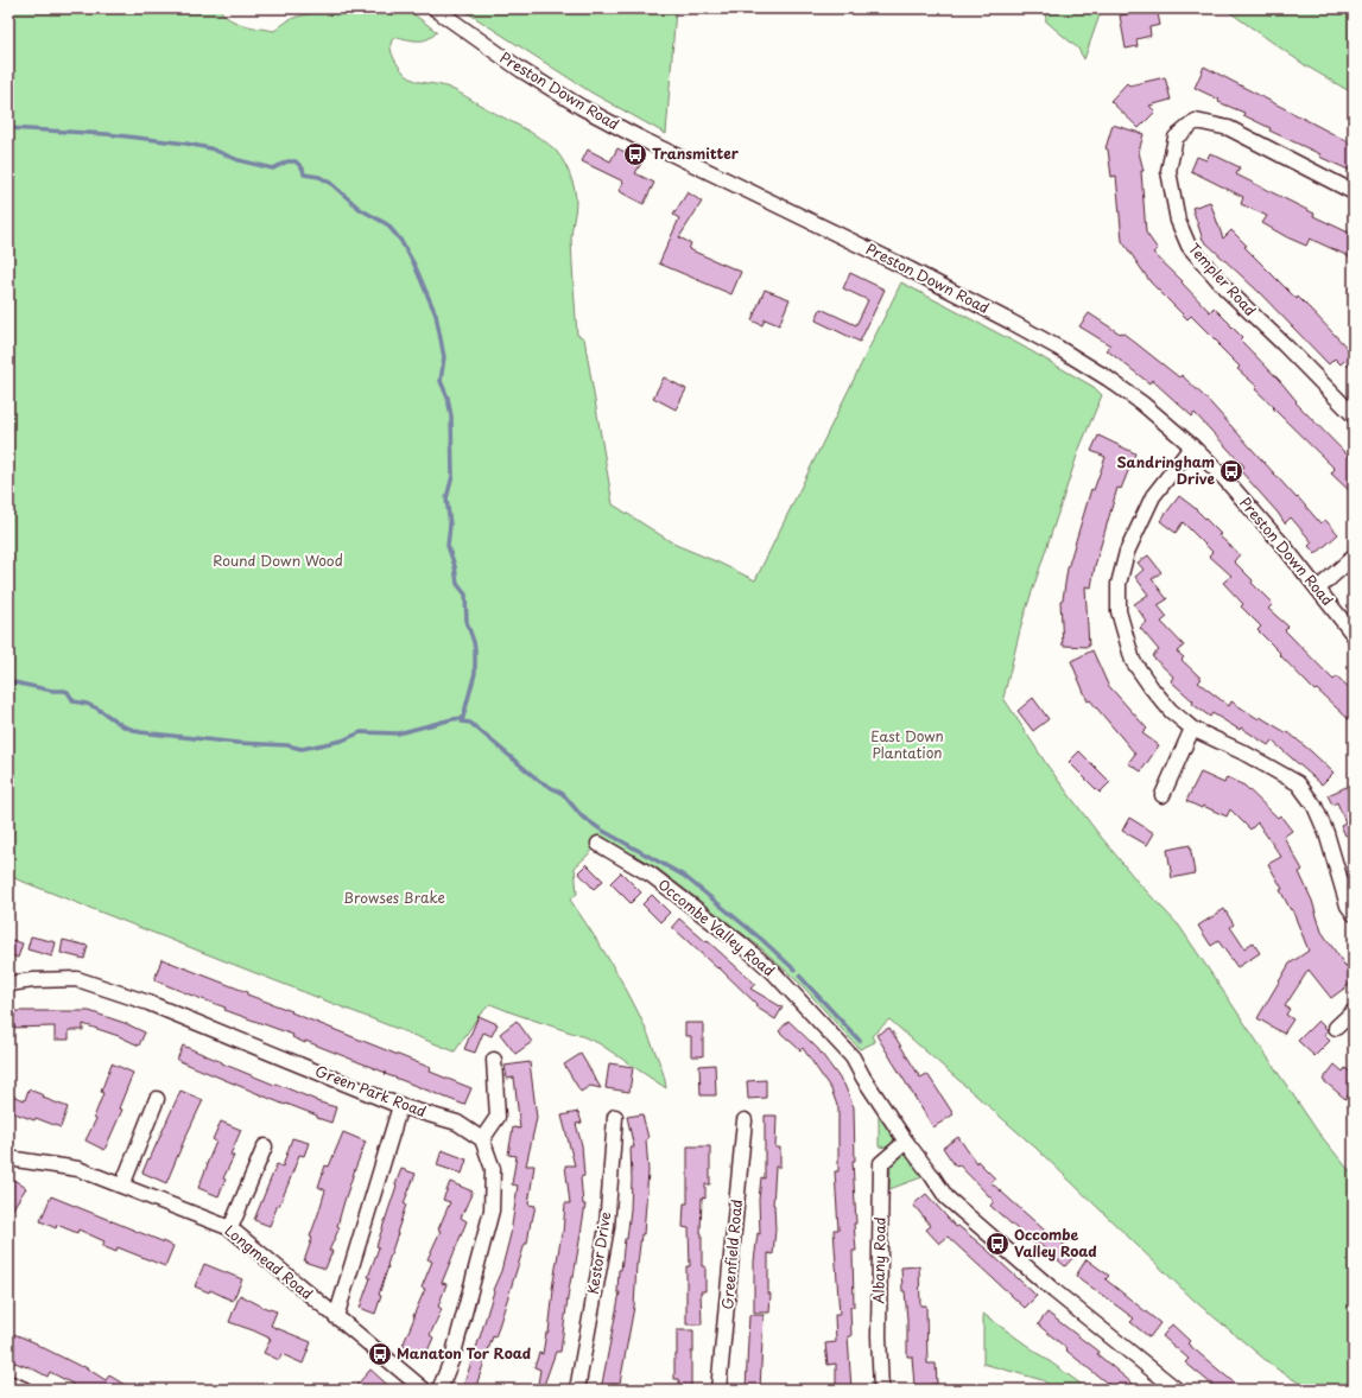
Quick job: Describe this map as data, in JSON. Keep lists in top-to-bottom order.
{
  "streets": {
    "street": [
      "Preston Down Road",
      "Templer Road",
      "Occombe Valley Road",
      "Green Park Road",
      "Kestor Drive",
      "Greenfield Road",
      "Albany Road",
      "Longmead Road"
    ]
  },
  "crossings": [
    ["Occombe Valley Road", "Albany Road"]
  ],
  "parks": ["Round Down Wood", "East Down Plantation", "Browses Brake"],
  "places": {
    "bus stop": [
      "Transmitter",
      "Sandringham Drive",
      "Occombe Valley Road",
      "Manaton Tor Road"
    ]
  }
}
